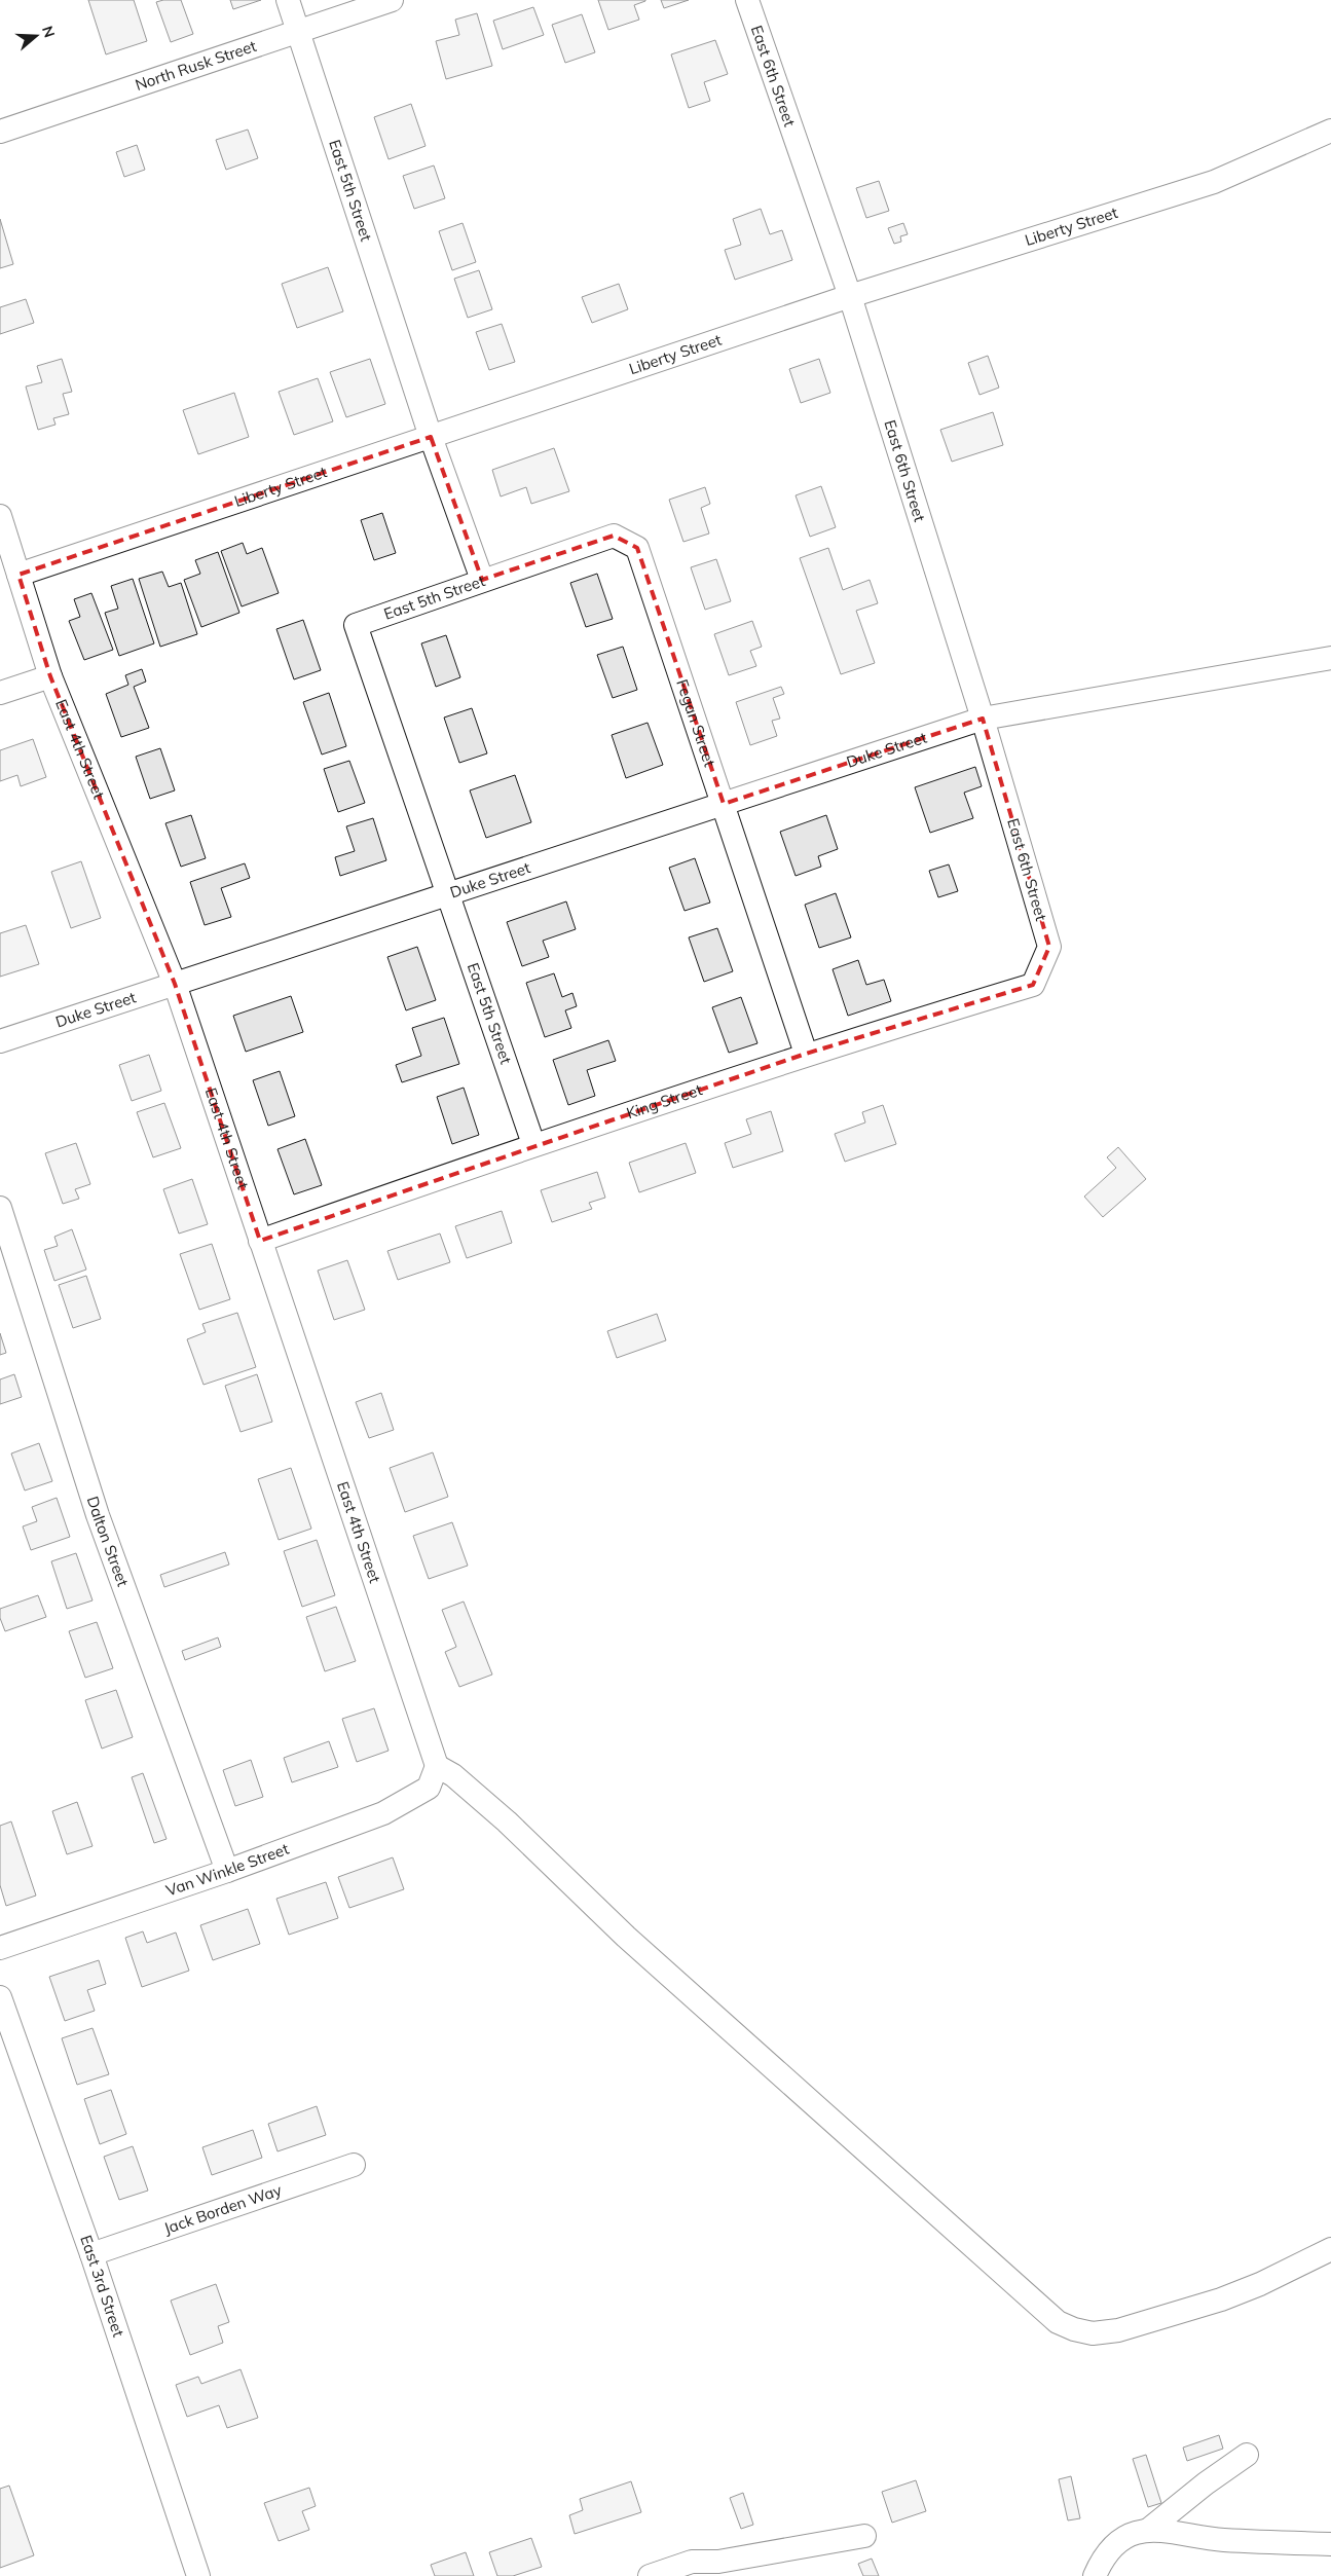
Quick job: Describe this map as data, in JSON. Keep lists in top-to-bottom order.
{
  "streets": {
    "street": [
      "North Rusk Street",
      "East 6th Street",
      "East 5th Street",
      "Liberty Street",
      "Fegan Street",
      "East 4th Street",
      "Duke Street",
      "King Street",
      "Dalton Street",
      "Van Winkle Street",
      "Jack Borden Way",
      "East 3rd Street"
    ]
  },
  "crossings": [
    ["North Rusk Street", "East 5th Street"],
    ["East 6th Street", "Liberty Street"],
    ["East 6th Street", "Duke Street"],
    ["East 6th Street", "King Street"],
    ["East 5th Street", "Liberty Street"],
    ["East 5th Street", "Fegan Street"],
    ["East 5th Street", "Duke Street"],
    ["East 5th Street", "King Street"],
    ["Liberty Street", "East 4th Street"],
    ["Fegan Street", "Duke Street"],
    ["Fegan Street", "King Street"],
    ["East 4th Street", "Duke Street"],
    ["East 4th Street", "King Street"],
    ["East 4th Street", "Van Winkle Street"],
    ["Dalton Street", "Van Winkle Street"],
    ["Jack Borden Way", "East 3rd Street"]
  ],
  "north": "right"
}
